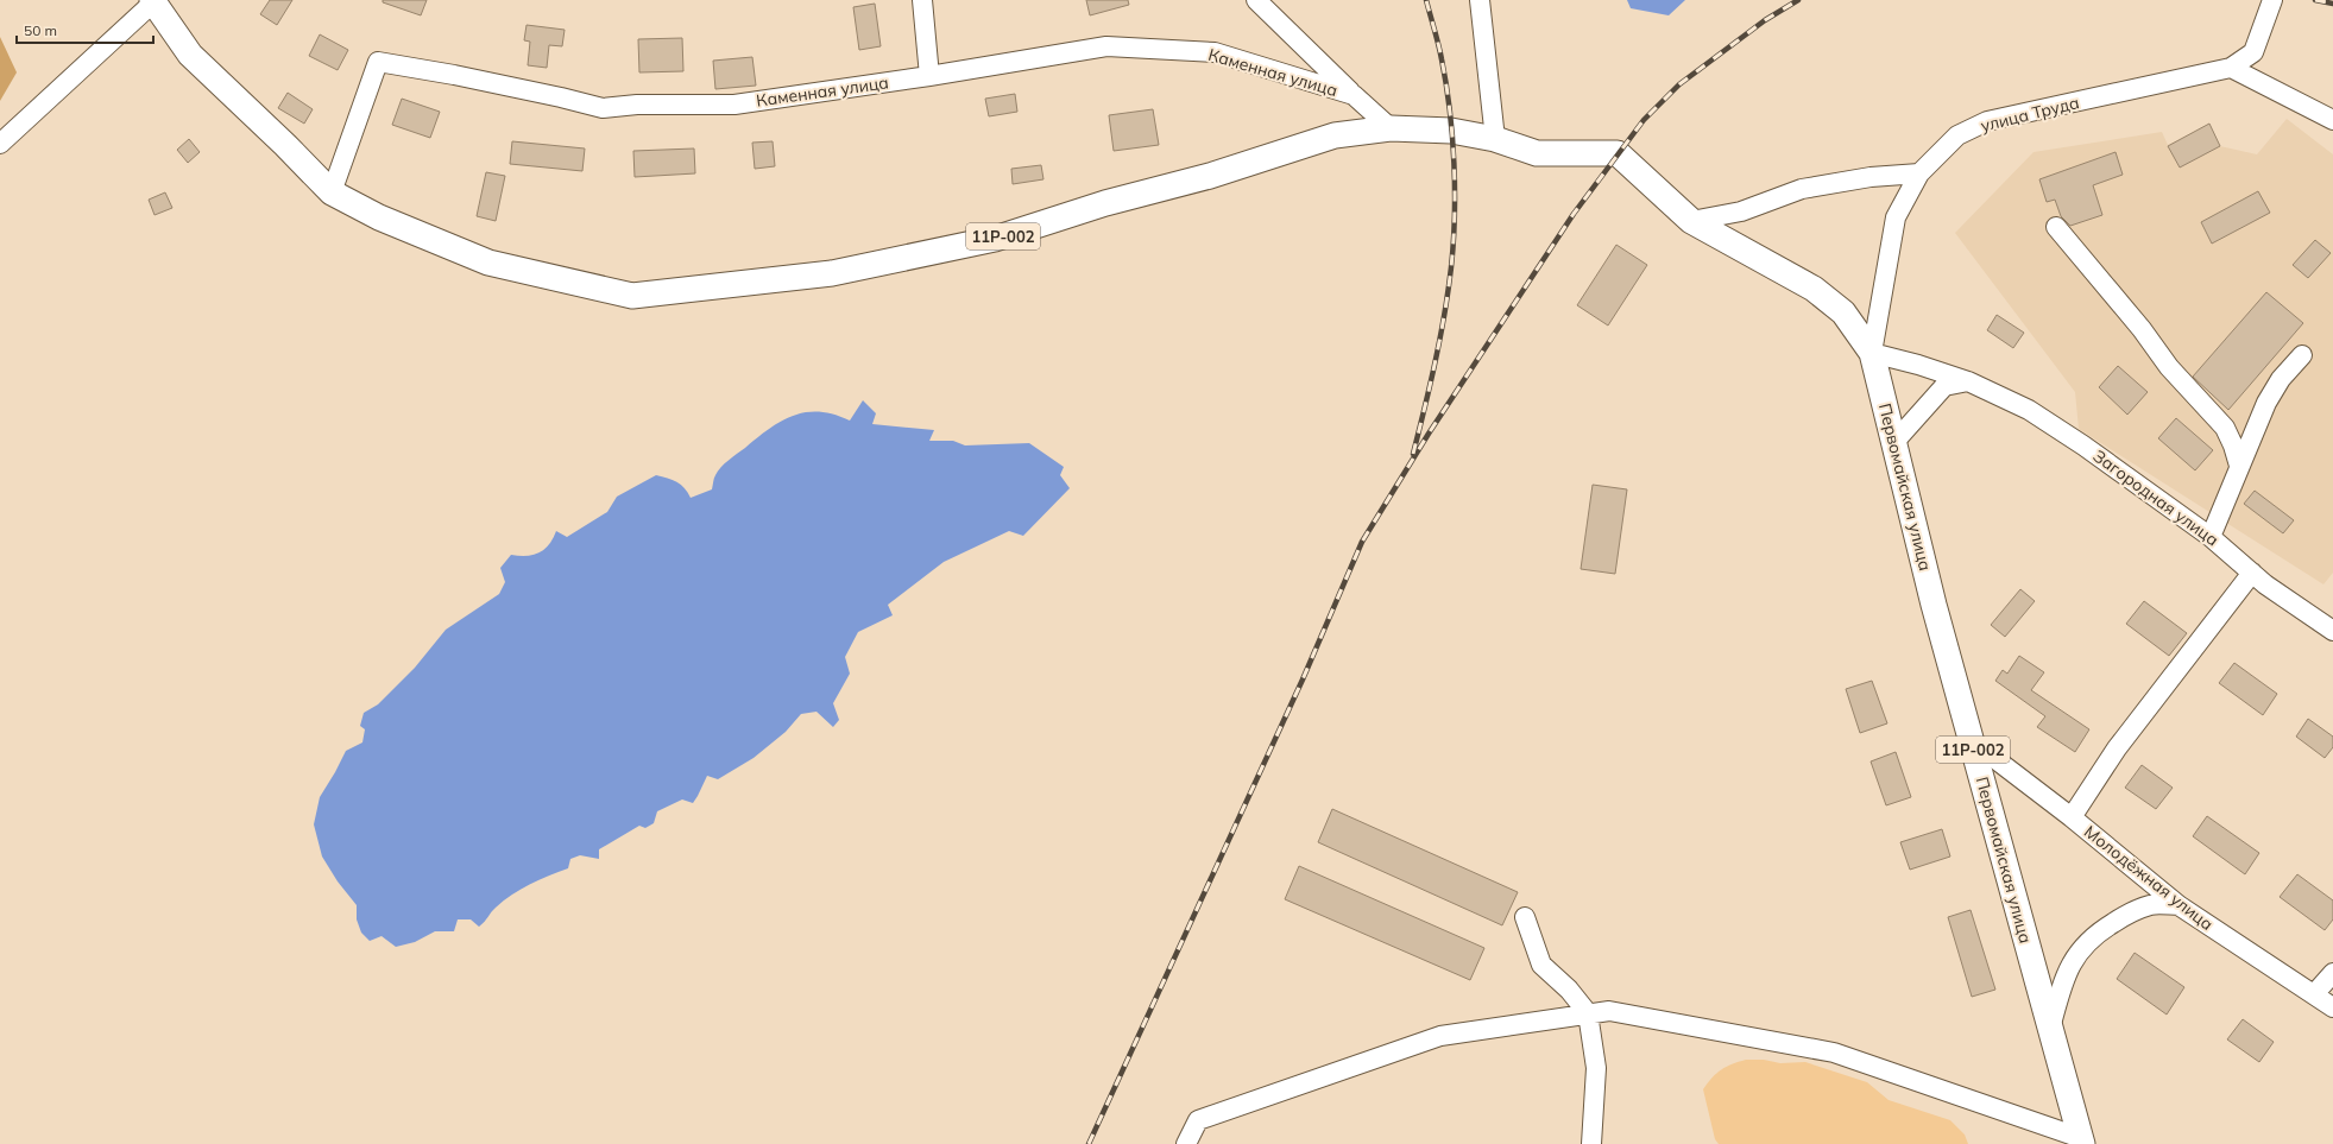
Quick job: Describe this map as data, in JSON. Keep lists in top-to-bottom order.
{
  "streets": {
    "main road": ["11Р-002", "Первомайская улица"],
    "street": [
      "Каменная улица",
      "улица Труда",
      "Загородная улица",
      "Молодёжная улица"
    ]
  },
  "crossings": [
    ["Каменная улица", "11Р-002"],
    ["улица Труда", "11Р-002"],
    ["улица Труда", "Первомайская улица"],
    ["улица Труда", "Загородная улица"],
    ["11Р-002", "Первомайская улица"],
    ["11Р-002", "Загородная улица"],
    ["Первомайская улица", "Загородная улица"],
    ["Первомайская улица", "Молодёжная улица"]
  ],
  "scale_bar": "50 m"
}
